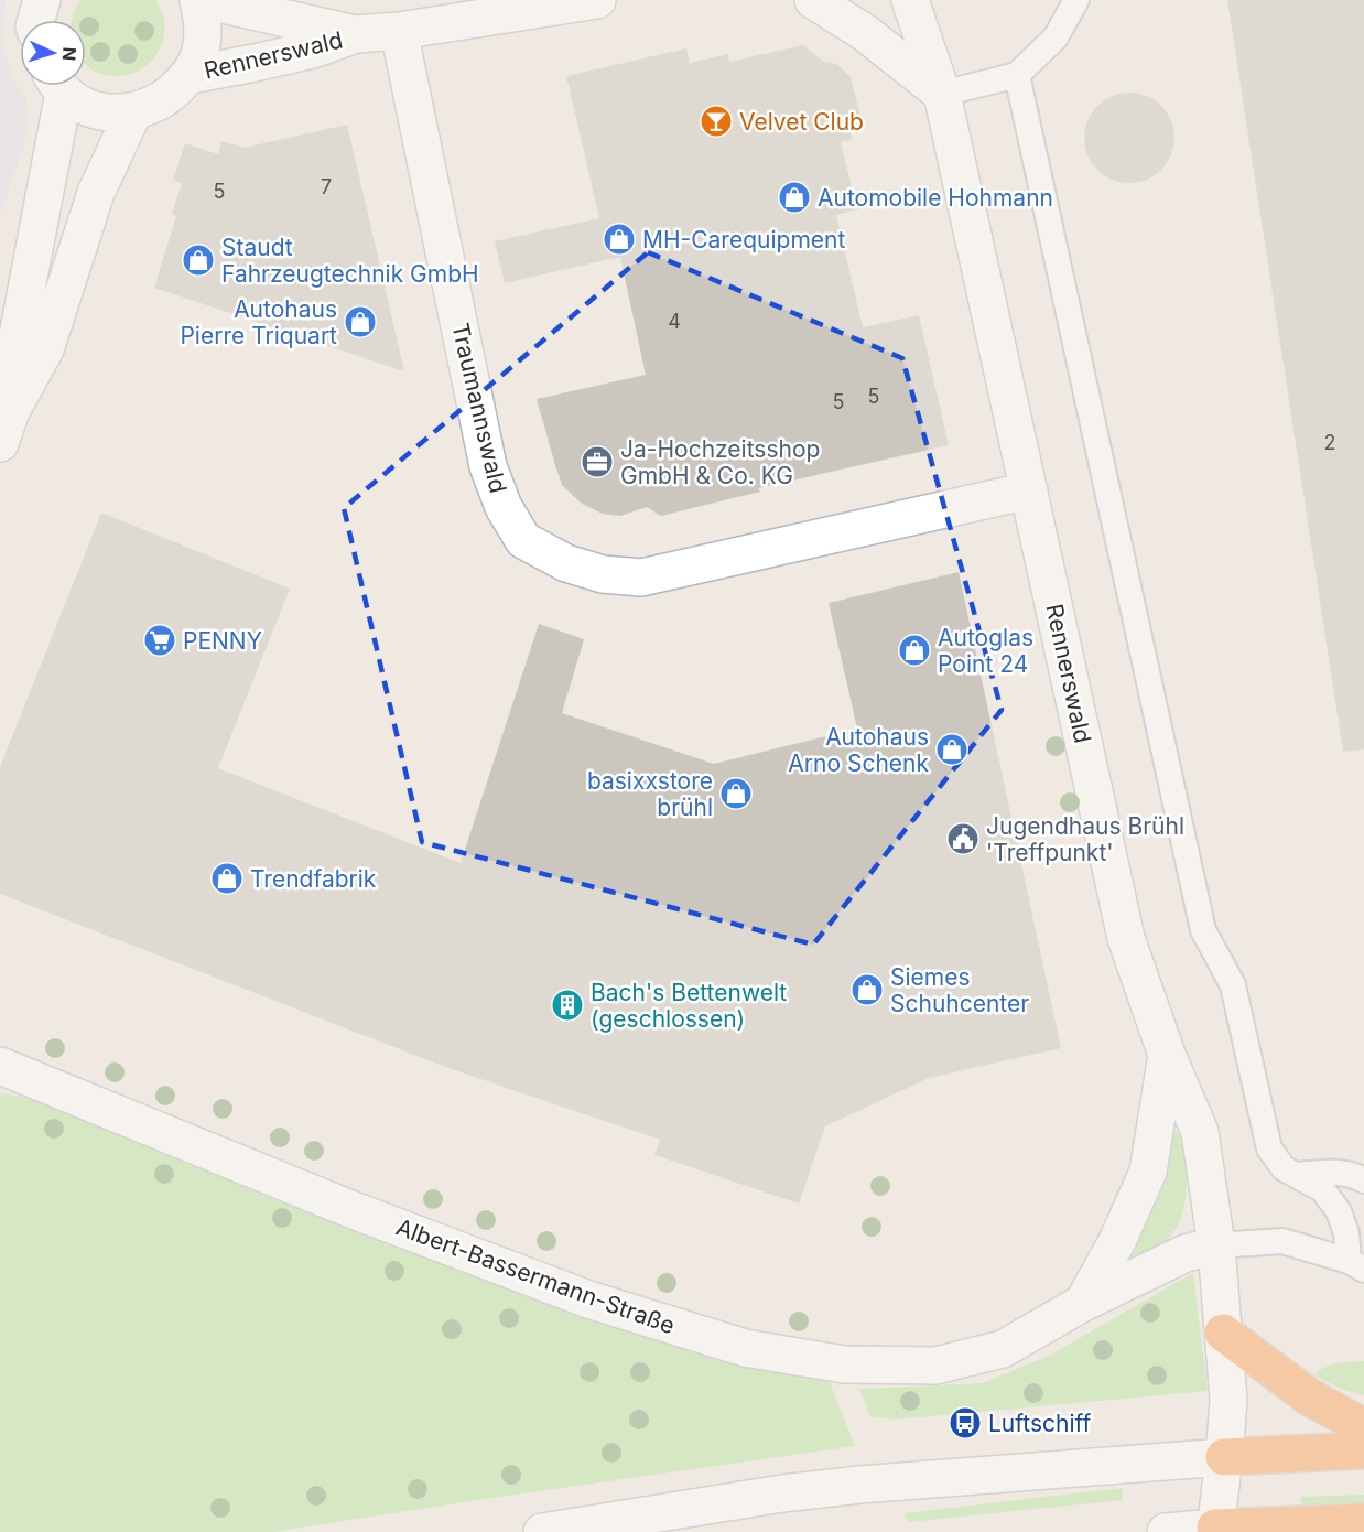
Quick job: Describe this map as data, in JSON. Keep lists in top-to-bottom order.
{
  "streets": {
    "street": ["Rennerswald", "Traumannswald", "Albert-Bassermann-Straße"]
  },
  "crossings": [
    ["Rennerswald", "Traumannswald"],
    ["Rennerswald", "Albert-Bassermann-Straße"]
  ],
  "places": {
    "bar": ["Velvet Club"],
    "shop": [
      "Automobile Hohmann",
      "MH-Carequipment",
      "Staudt Fahrzeugtechnik GmbH",
      "Autohaus Pierre Triquart",
      "Autoglas Point 24",
      "Autohaus Arno Schenk",
      "basixxstore brühl",
      "Trendfabrik",
      "Siemes Schuhcenter"
    ],
    "office": ["Ja-Hochzeitsshop GmbH & Co. KG"],
    "supermarket": ["PENNY"],
    "public building": ["Jugendhaus Brühl 'Treffpunkt'"],
    "building": ["Bach's Bettenwelt (geschlossen)"],
    "bus stop": ["Luftschiff"]
  },
  "house_numbers": [
    "7",
    "5",
    "4",
    "5",
    "5",
    "2"
  ],
  "north": "right"
}
